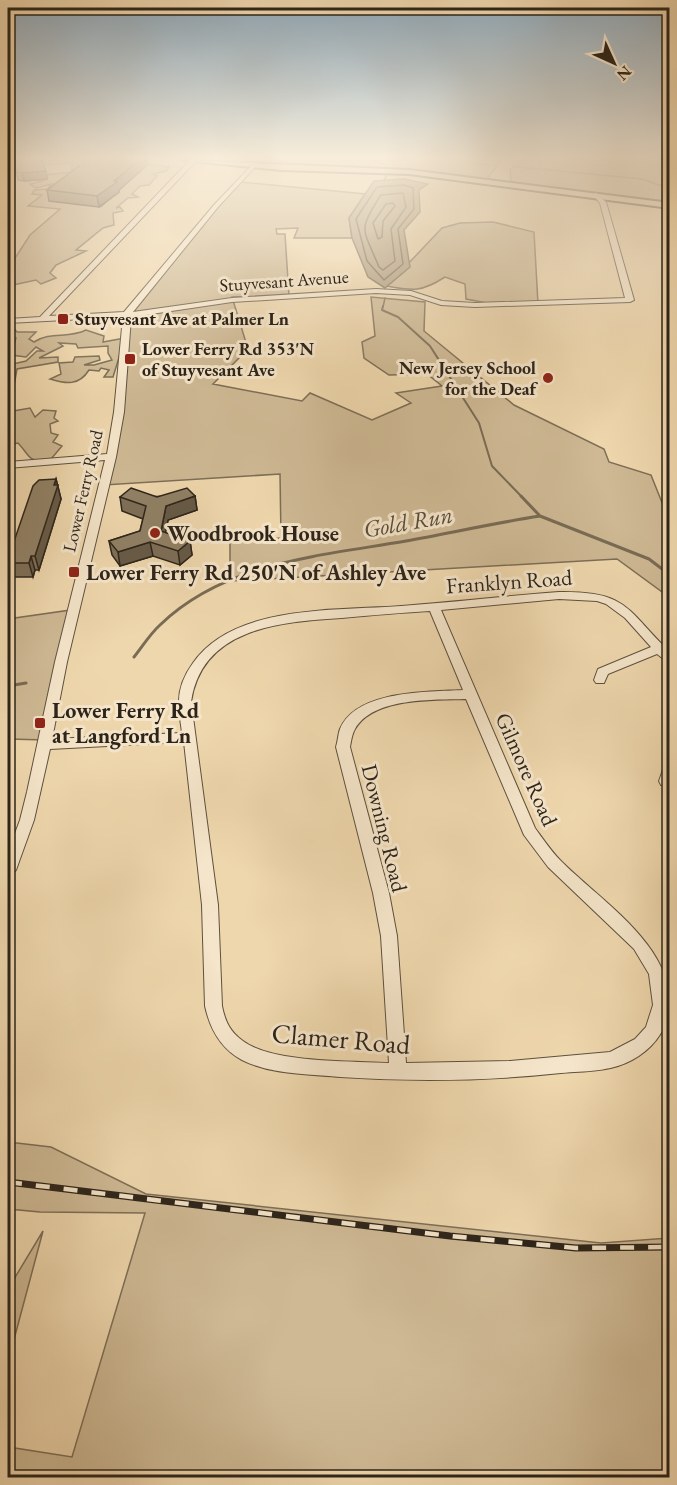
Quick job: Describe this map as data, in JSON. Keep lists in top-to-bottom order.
{
  "streets": {
    "street": [
      "Stuyvesant Avenue",
      "Lower Ferry Road",
      "Franklyn Road",
      "Gilmore Road",
      "Downing Road",
      "Clamer Road"
    ]
  },
  "crossings": [
    ["Stuyvesant Avenue", "Lower Ferry Road"],
    ["Franklyn Road", "Gilmore Road"],
    ["Franklyn Road", "Clamer Road"],
    ["Gilmore Road", "Downing Road"],
    ["Gilmore Road", "Clamer Road"],
    ["Downing Road", "Clamer Road"]
  ],
  "water": ["Gold Run"],
  "places": {
    "transit": [
      "Stuyvesant Ave at Palmer Ln",
      "Lower Ferry Rd 353'N of Stuyvesant Ave",
      "Lower Ferry Rd 250'N of Ashley Ave",
      "Lower Ferry Rd at Langford Ln"
    ],
    "other": ["New Jersey School for the Deaf", "Woodbrook House"]
  },
  "north": "bottom right"
}
